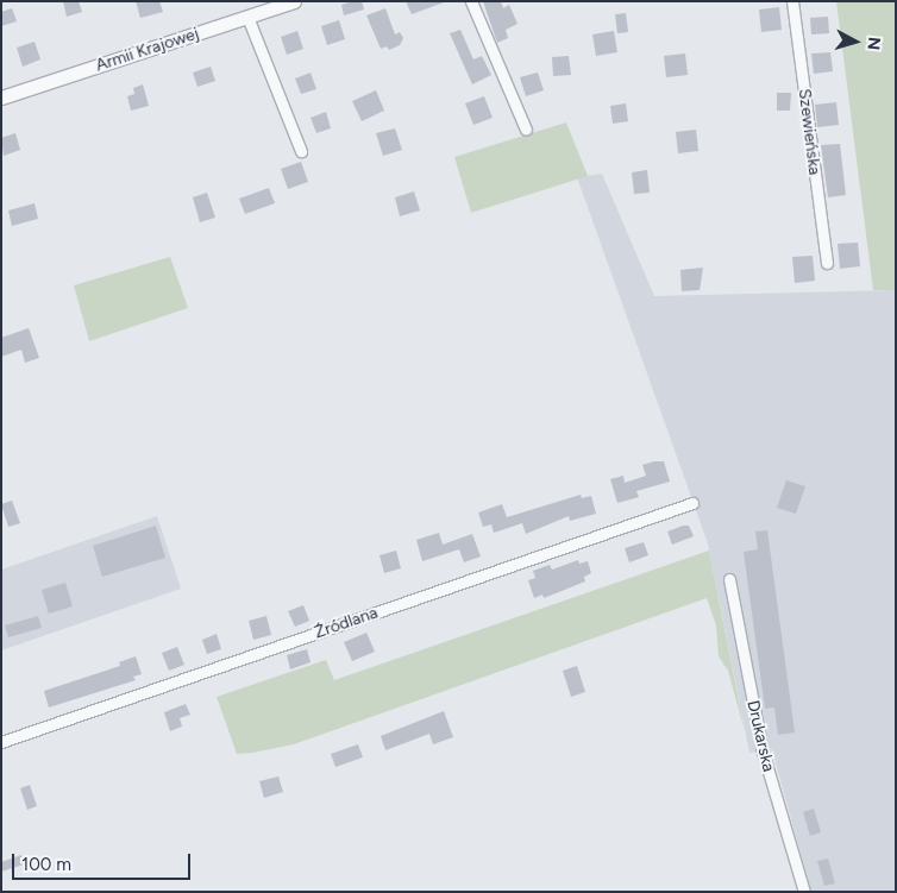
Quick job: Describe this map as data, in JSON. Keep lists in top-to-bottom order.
{
  "streets": {
    "street": [
      "Armii Krajowej",
      "Szewieńska",
      "Źródlana",
      "Drukarska"
    ]
  },
  "scale_bar": "100 m",
  "north": "right"
}
